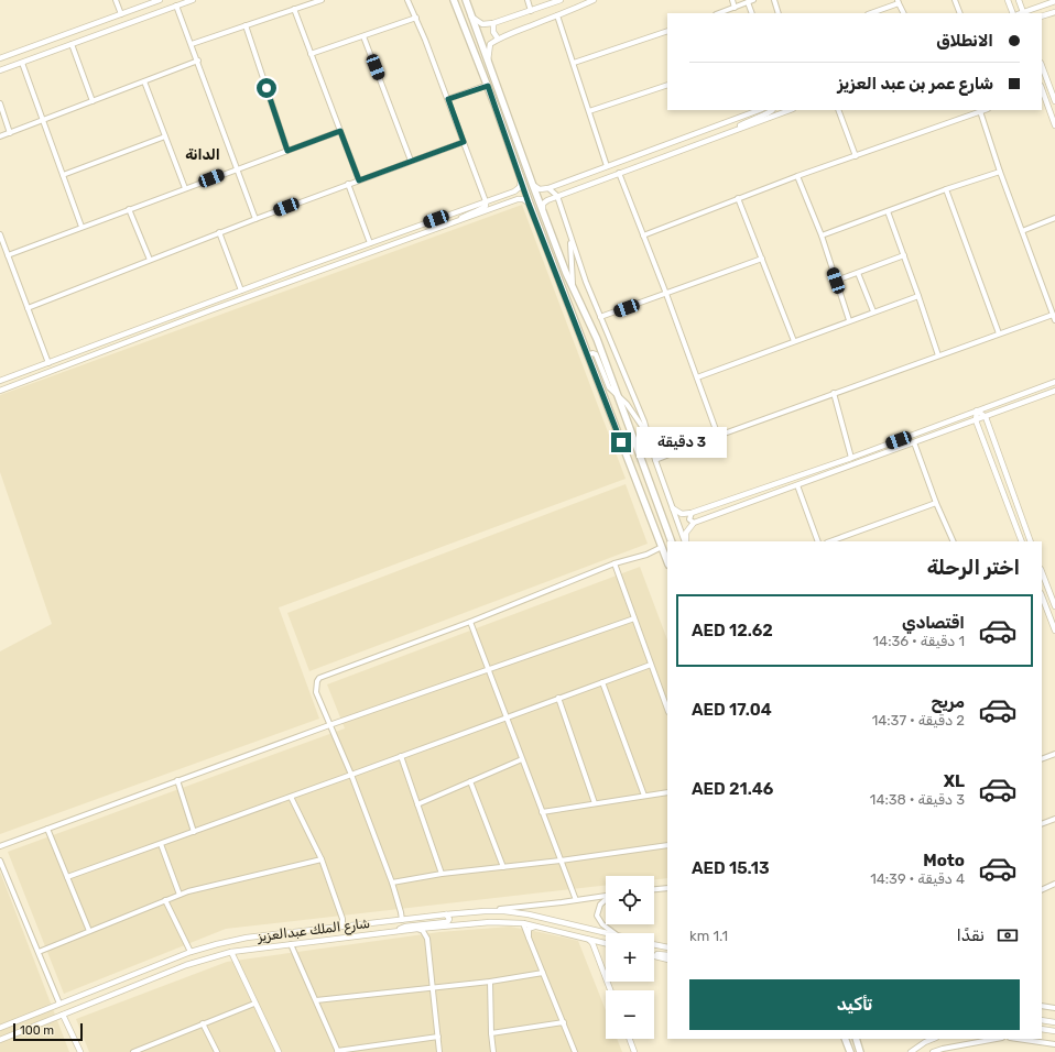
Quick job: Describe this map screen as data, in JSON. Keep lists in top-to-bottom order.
{
  "streets": {
    "street": ["شارع الملك عبدالعزيز"]
  },
  "districts": ["الدانة"],
  "scale_bar": "100 m",
  "page": {
    "banner": ["الانطلاق", "شارع عمر بن عبد العزيز"],
    "bubble": "3 دقيقة",
    "heading": "اختر الرحلة",
    "list": [
      {
        "name": "اقتصادي",
        "note": "1 دقيقة · 14:36",
        "value": "AED 12.62"
      },
      {
        "name": "مريح",
        "note": "2 دقيقة · 14:37",
        "value": "AED 17.04"
      },
      {
        "name": "XL",
        "note": "3 دقيقة · 14:38",
        "value": "AED 21.46"
      },
      {
        "name": "Moto",
        "note": "4 دقيقة · 14:39",
        "value": "AED 15.13"
      }
    ],
    "map_buttons": ["+", "−"],
    "pay": ["نقدًا", "1.1 km"],
    "buttons": "تأكيد",
    "scale": "100 m"
  }
}
